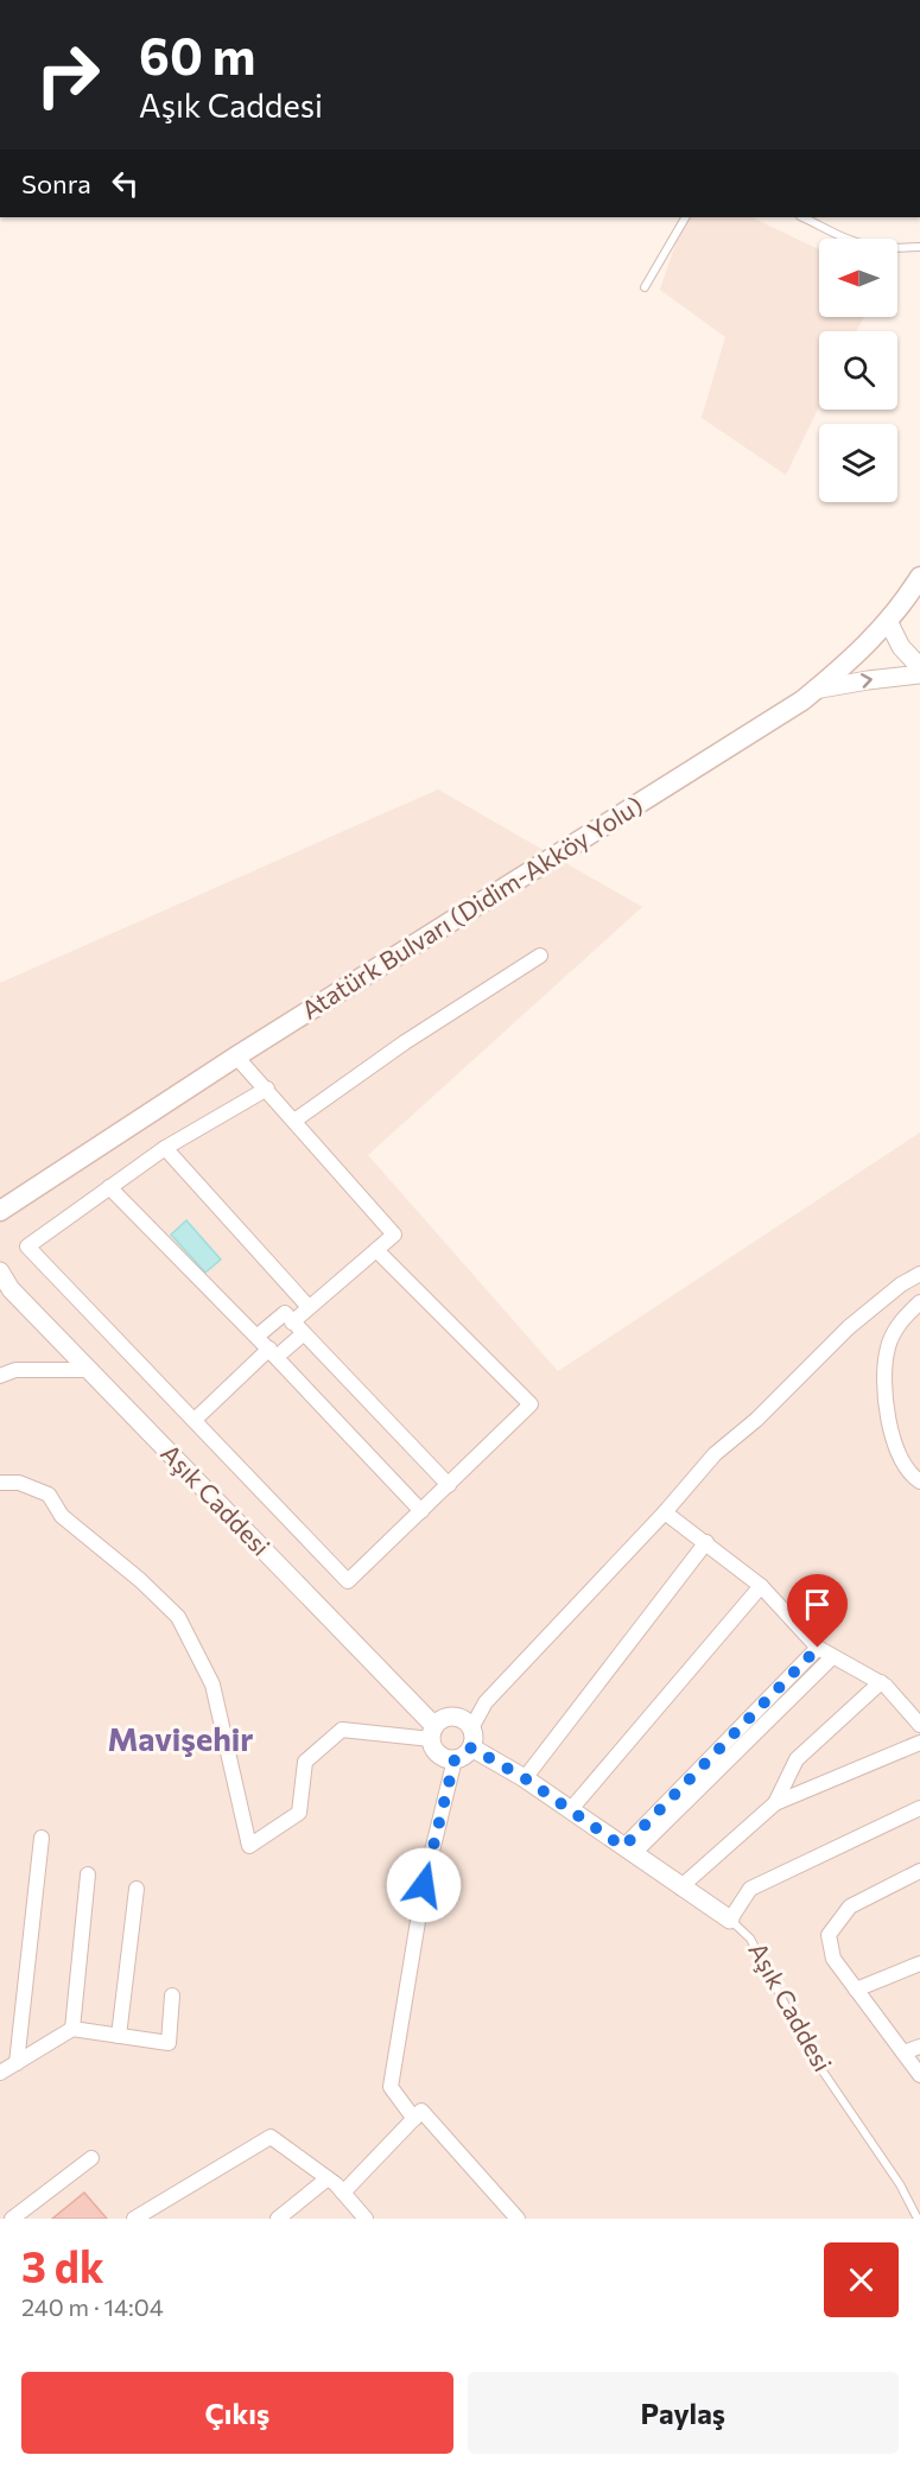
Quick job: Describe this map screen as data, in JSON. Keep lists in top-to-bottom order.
{
  "streets": {
    "main road": ["Atatürk Bulvarı (Didim-Akköy Yolu)"],
    "street": ["Aşık Caddesi"]
  },
  "districts": ["Mavişehir"],
  "north": "left",
  "page": {
    "turn": ["60 m", "Aşık Caddesi"],
    "then": "Sonra",
    "heading": ["3 dk", "240 m · 14:04"],
    "buttons": ["Çıkış", "Paylaş"]
  }
}
